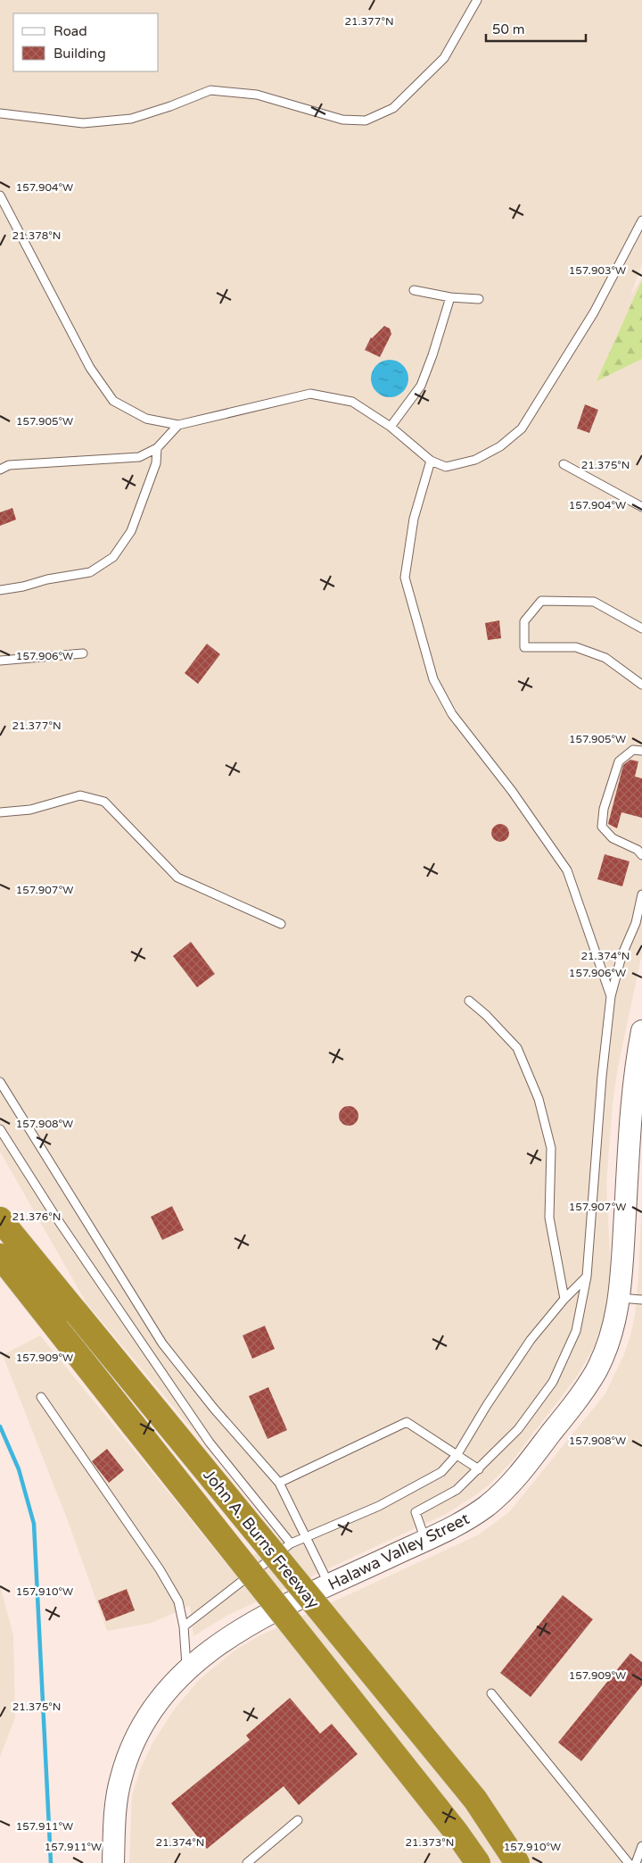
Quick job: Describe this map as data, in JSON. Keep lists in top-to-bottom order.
{
  "streets": {
    "highway": ["John A. Burns Freeway"],
    "street": ["Halawa Valley Street"]
  },
  "legend": ["Road", "Building"],
  "scale_bar": "50 m",
  "coordinates": [
    "21.377°N",
    "157.904°W",
    "21.378°N",
    "157.903°W",
    "157.905°W",
    "21.375°N",
    "157.906°W",
    "157.907°W",
    "21.374°N",
    "157.908°W",
    "21.376°N",
    "157.909°W",
    "157.910°W",
    "157.911°W",
    "21.373°N"
  ]
}
